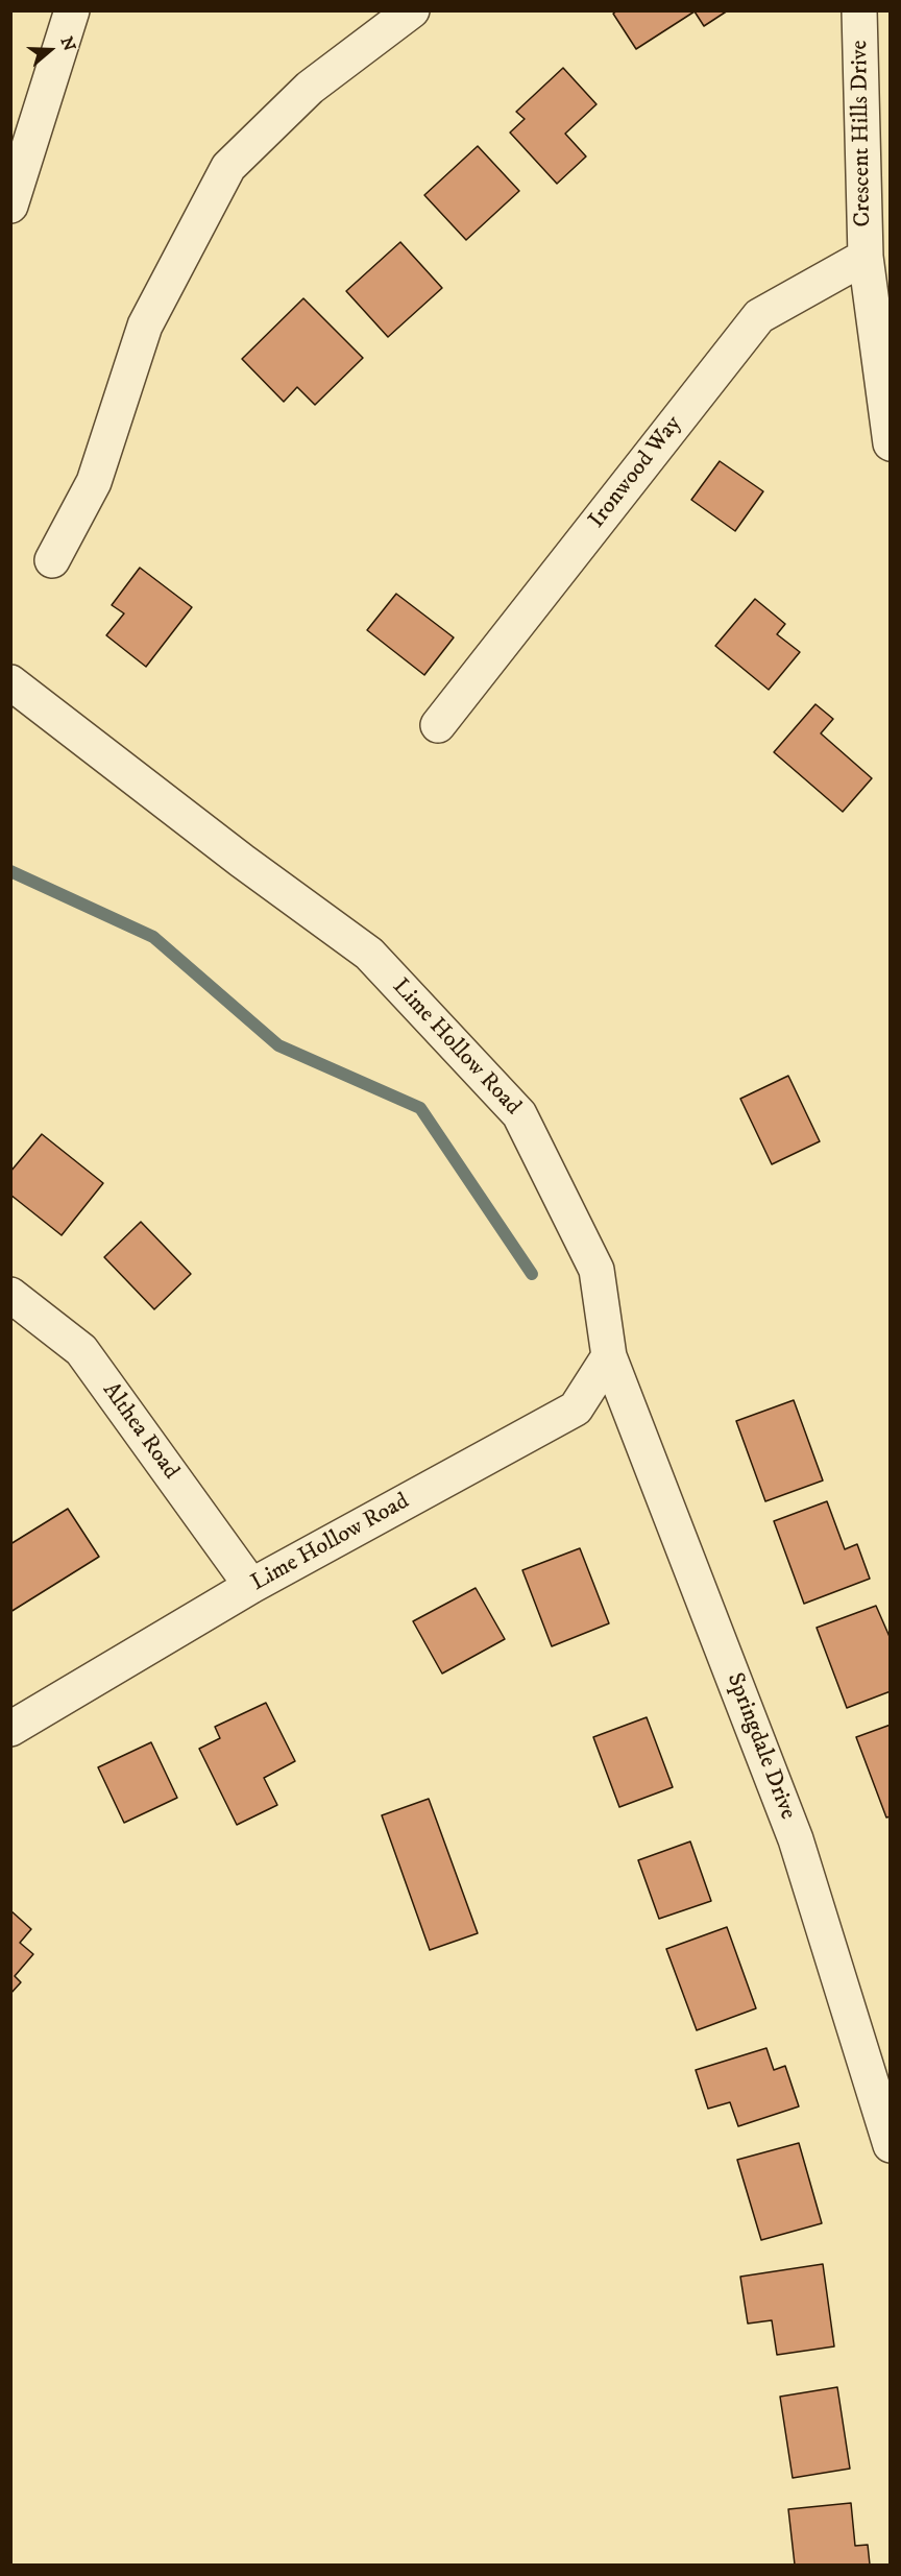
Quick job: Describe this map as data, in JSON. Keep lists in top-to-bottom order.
{
  "streets": {
    "street": [
      "Crescent Hills Drive",
      "Ironwood Way",
      "Lime Hollow Road",
      "Althea Road",
      "Springdale Drive"
    ]
  },
  "crossings": [
    ["Crescent Hills Drive", "Ironwood Way"],
    ["Lime Hollow Road", "Althea Road"],
    ["Lime Hollow Road", "Springdale Drive"]
  ],
  "north": "right"
}
